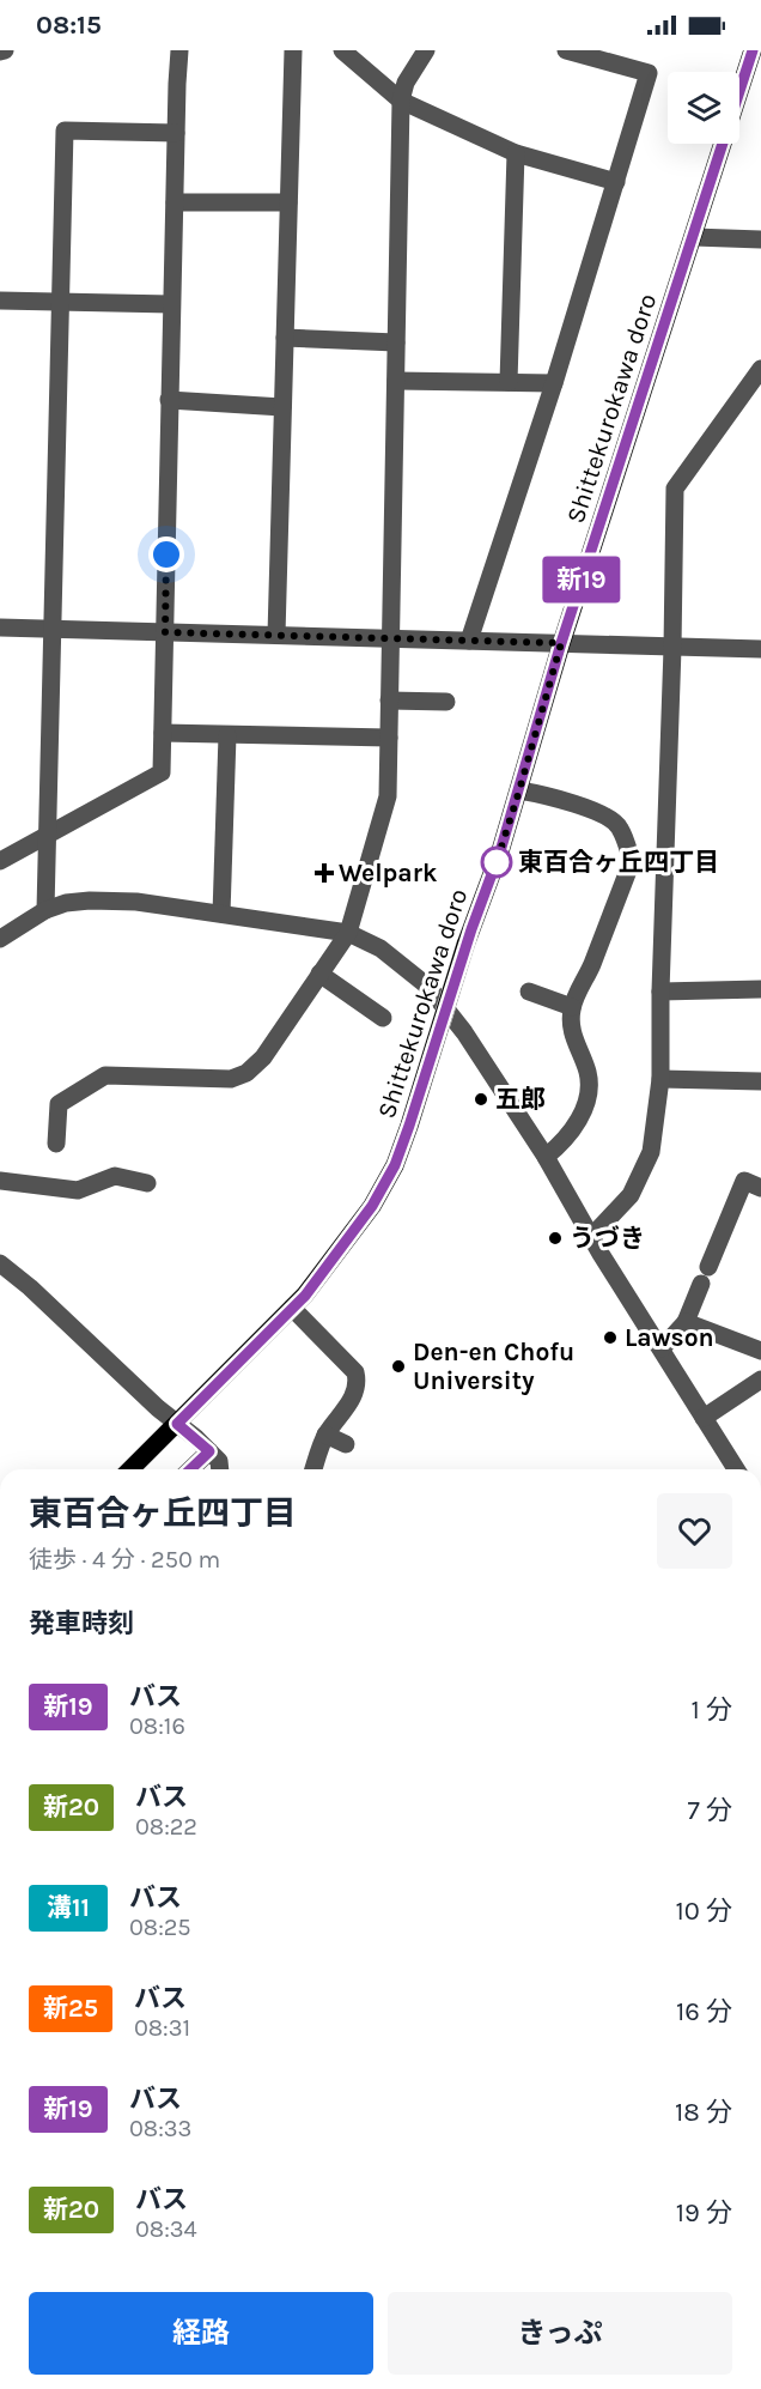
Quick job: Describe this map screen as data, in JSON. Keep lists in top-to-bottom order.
{
  "streets": {
    "main road": ["Shittekurokawa doro"]
  },
  "places": {
    "other": [
      "東百合ヶ丘四丁目",
      "五郎",
      "うづき",
      "Lawson",
      "Den-en Chofu University"
    ],
    "health": ["Welpark"]
  },
  "lines": ["bus line 新19"],
  "page": {
    "status": "08:15",
    "on_map": "新19",
    "heading": [
      ["東百合ヶ丘四丁目", "徒歩 · 4 分 · 250 m"],
      "発車時刻"
    ],
    "list": [
      {
        "mark": "新19",
        "name": "バス",
        "note": "08:16",
        "value": "1 分"
      },
      {
        "mark": "新20",
        "name": "バス",
        "note": "08:22",
        "value": "7 分"
      },
      {
        "mark": "溝11",
        "name": "バス",
        "note": "08:25",
        "value": "10 分"
      },
      {
        "mark": "新25",
        "name": "バス",
        "note": "08:31",
        "value": "16 分"
      },
      {
        "mark": "新19",
        "name": "バス",
        "note": "08:33",
        "value": "18 分"
      },
      {
        "mark": "新20",
        "name": "バス",
        "note": "08:34",
        "value": "19 分"
      }
    ],
    "buttons": ["経路", "きっぷ"]
  }
}
